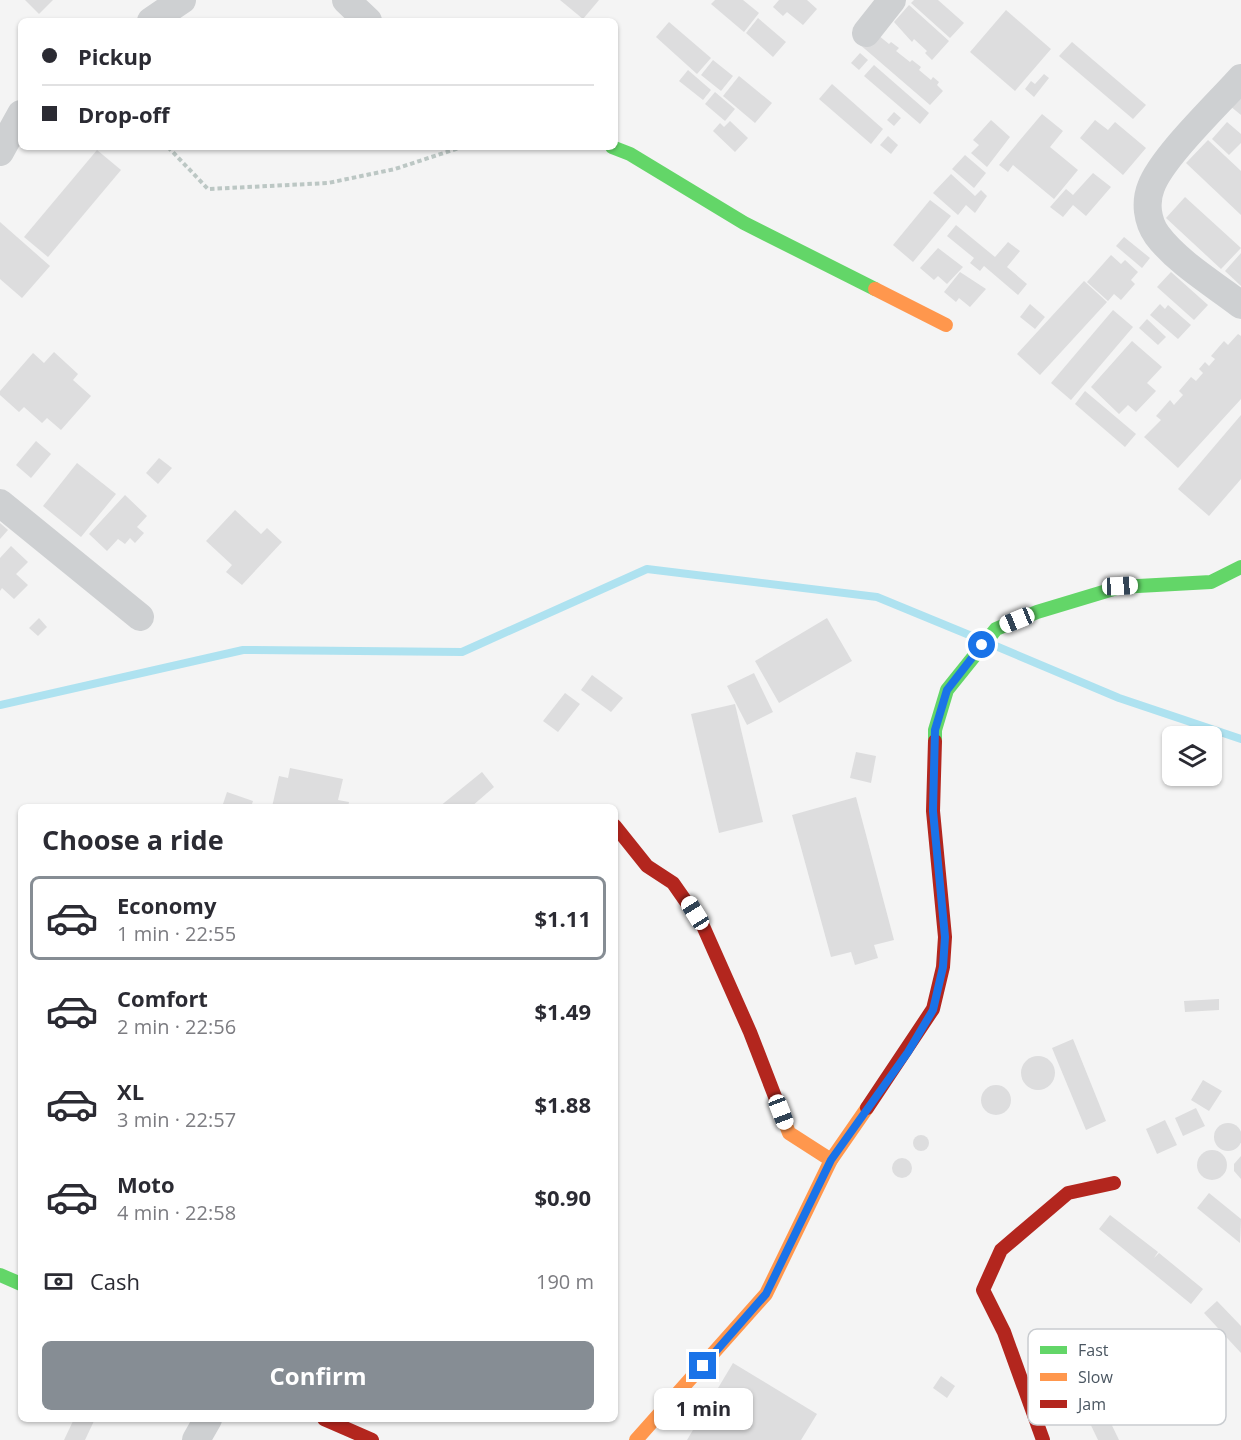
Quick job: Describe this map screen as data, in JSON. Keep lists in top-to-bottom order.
{
  "legend": ["Fast", "Slow", "Jam"],
  "page": {
    "banner": ["Pickup", "Drop-off"],
    "heading": "Choose a ride",
    "list": [
      {
        "name": "Economy",
        "note": "1 min · 22:55",
        "value": "$1.11"
      },
      {
        "name": "Comfort",
        "note": "2 min · 22:56",
        "value": "$1.49"
      },
      {
        "name": "XL",
        "note": "3 min · 22:57",
        "value": "$1.88"
      },
      {
        "name": "Moto",
        "note": "4 min · 22:58",
        "value": "$0.90"
      }
    ],
    "pay": ["Cash", "190 m"],
    "buttons": "Confirm",
    "bubble": "1 min"
  }
}
